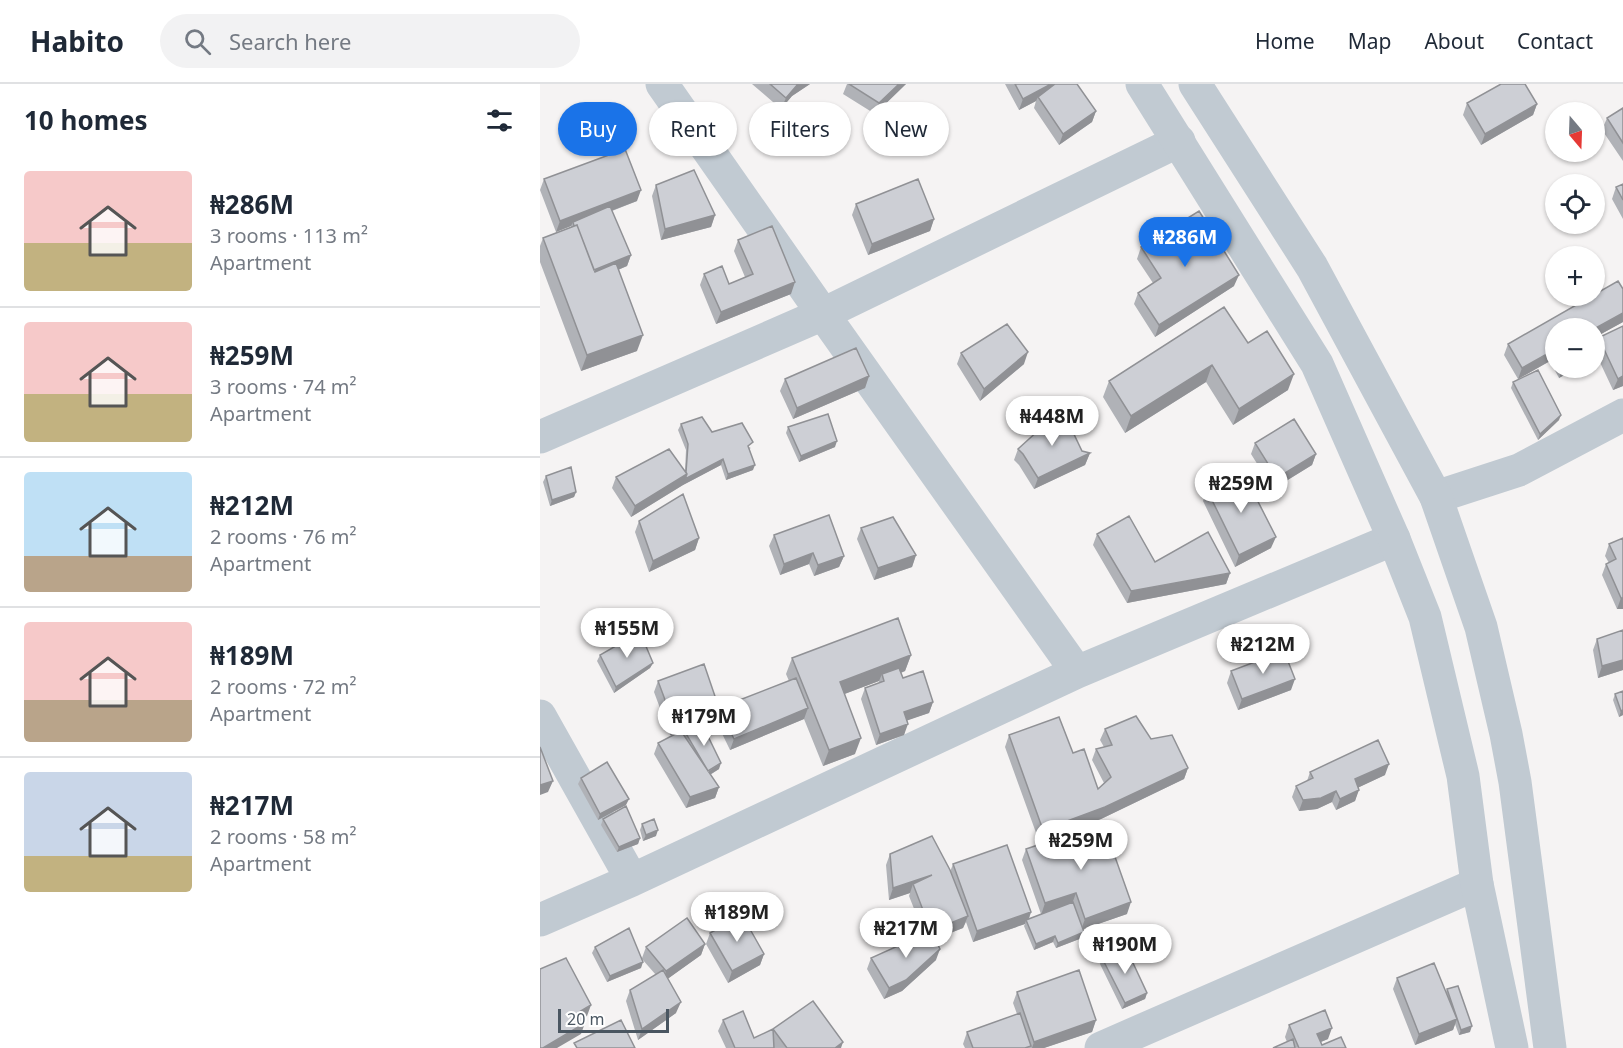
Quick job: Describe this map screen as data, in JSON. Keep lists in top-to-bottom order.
{
  "scale_bar": "20 m",
  "north": "bottom",
  "page": {
    "header": "Habito",
    "search": "Search here",
    "nav": [
      "Home",
      "Map",
      "About",
      "Contact"
    ],
    "heading": "10 homes",
    "map_buttons": ["+", "−"],
    "chip": [
      "Buy",
      "Rent",
      "Filters",
      "New"
    ],
    "list": [
      {
        "name": "₦286M",
        "note": "3 rooms · 113 m² · Apartment"
      },
      {
        "name": "₦259M",
        "note": "3 rooms · 74 m² · Apartment"
      },
      {
        "name": "₦212M",
        "note": "2 rooms · 76 m² · Apartment"
      },
      {
        "name": "₦189M",
        "note": "2 rooms · 72 m² · Apartment"
      },
      {
        "name": "₦217M",
        "note": "2 rooms · 58 m² · Apartment"
      }
    ],
    "price": [
      "₦286M",
      "₦448M",
      "₦259M",
      "₦155M",
      "₦212M",
      "₦179M",
      "₦259M",
      "₦189M",
      "₦217M",
      "₦190M"
    ],
    "scale": "20 m"
  }
}
